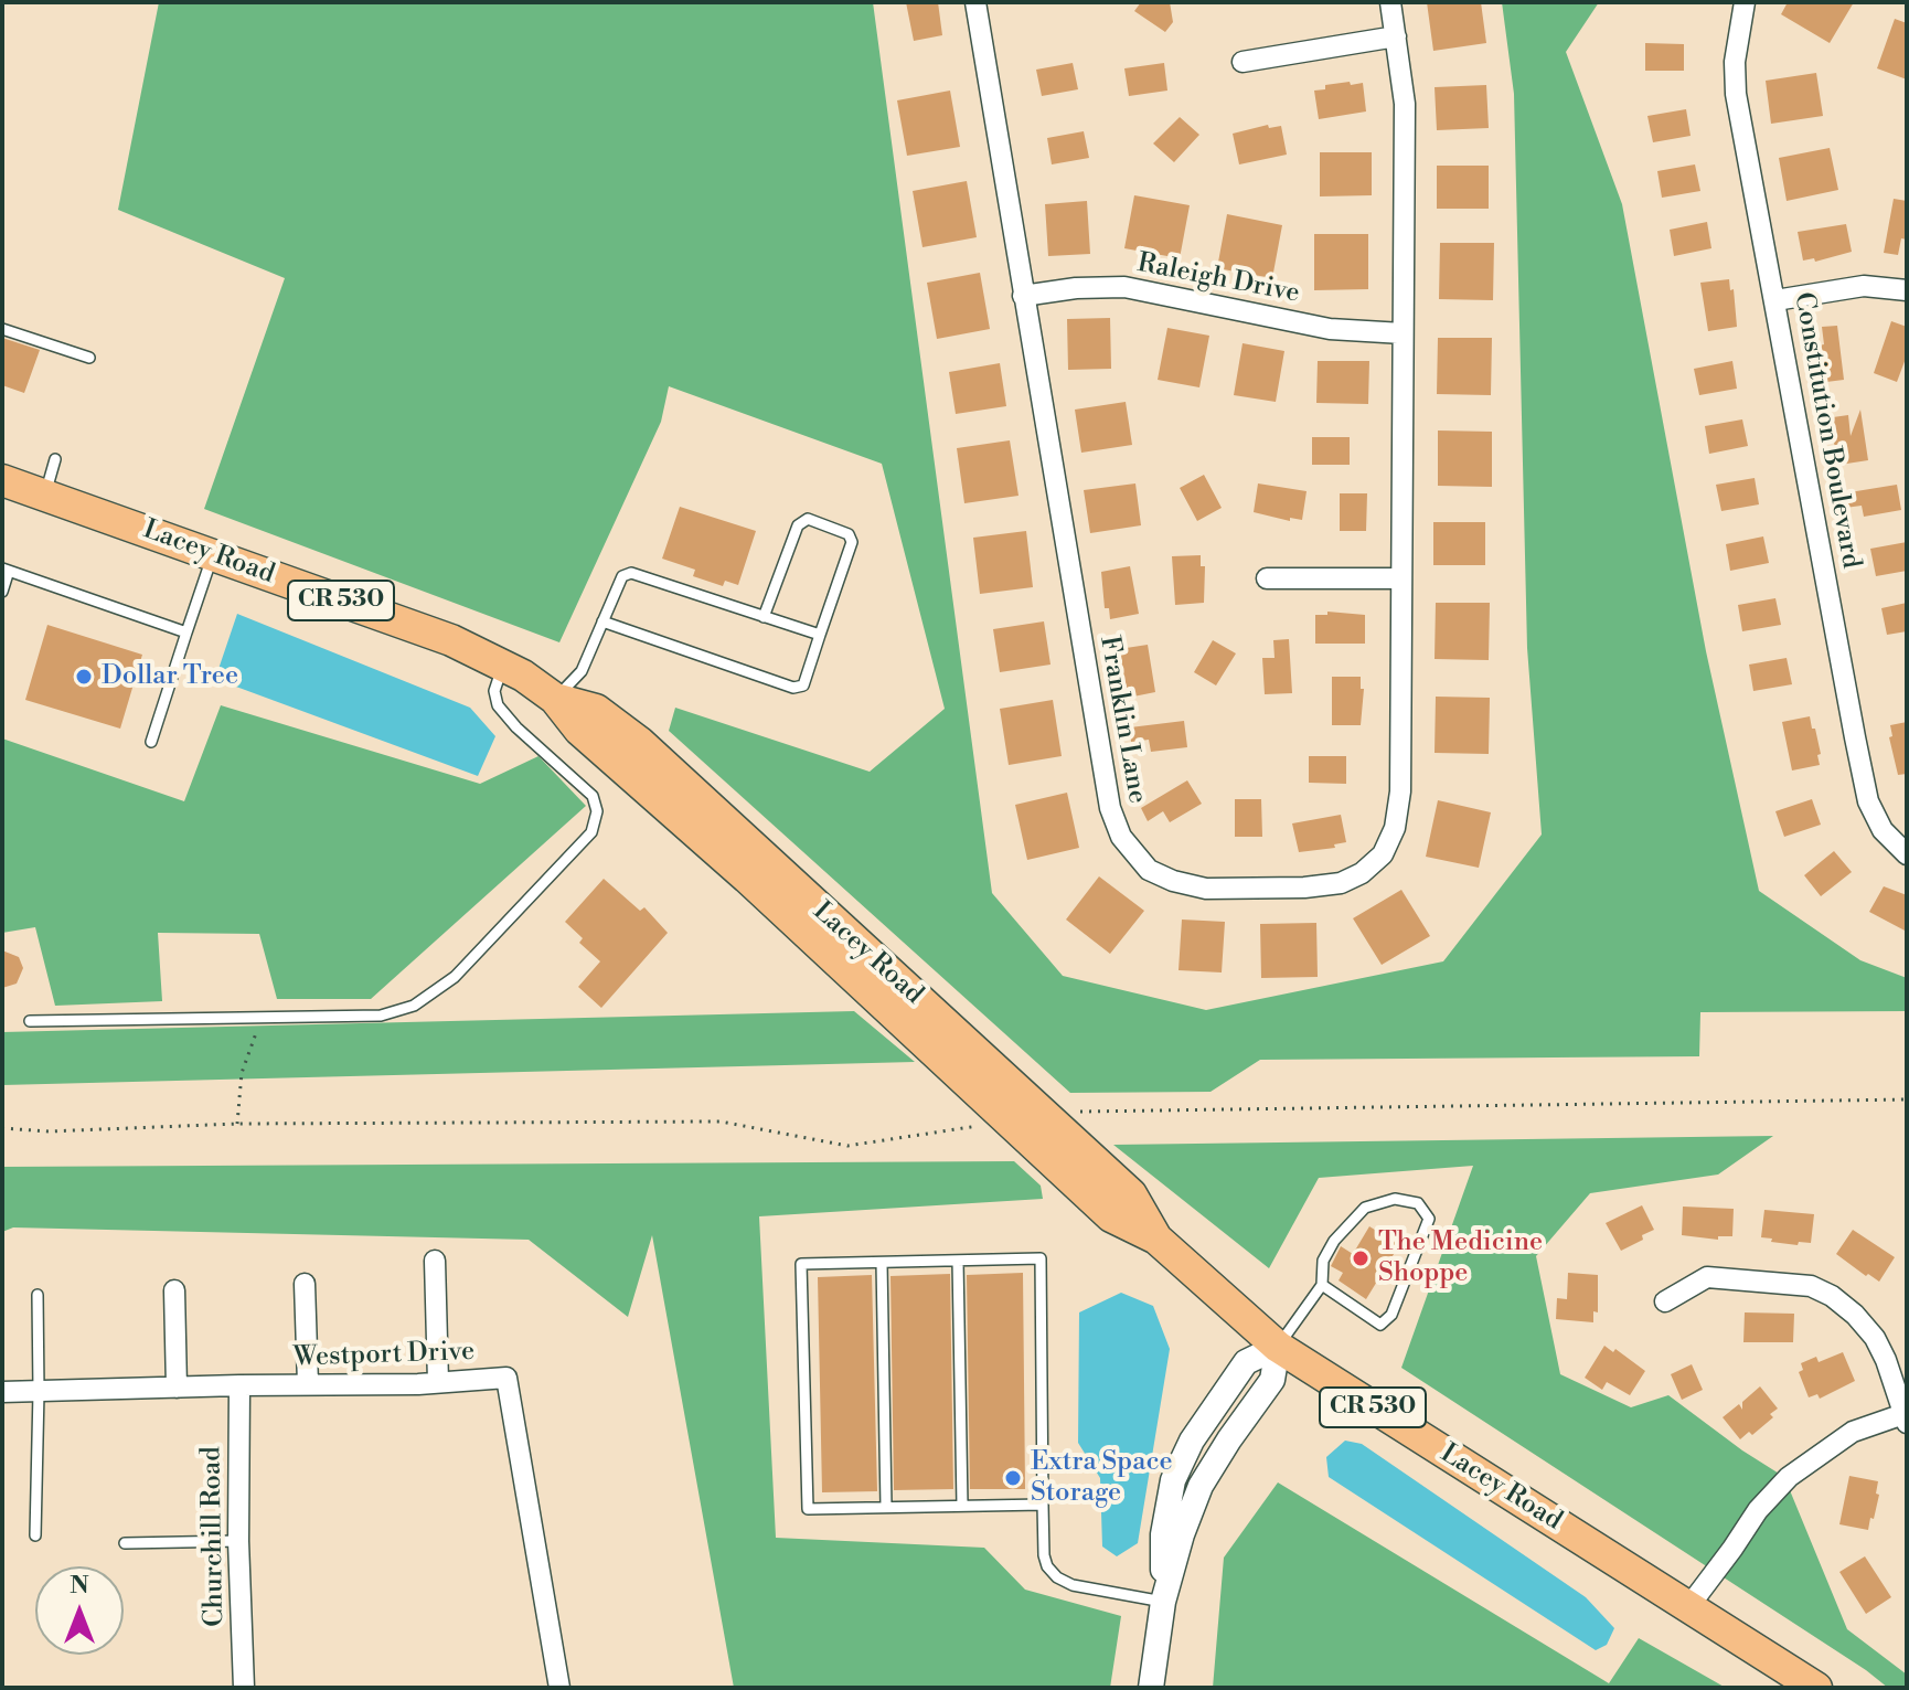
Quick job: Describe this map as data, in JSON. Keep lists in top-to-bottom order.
{
  "streets": {
    "main road": ["Lacey Road", "CR 530"],
    "street": [
      "Raleigh Drive",
      "Constitution Boulevard",
      "Franklin Lane",
      "Westport Drive",
      "Churchill Road"
    ]
  },
  "crossings": [
    ["Raleigh Drive", "Franklin Lane"],
    ["Westport Drive", "Churchill Road"]
  ],
  "places": ["Dollar Tree", "The Medicine Shoppe", "Extra Space Storage"],
  "north": "top"
}
